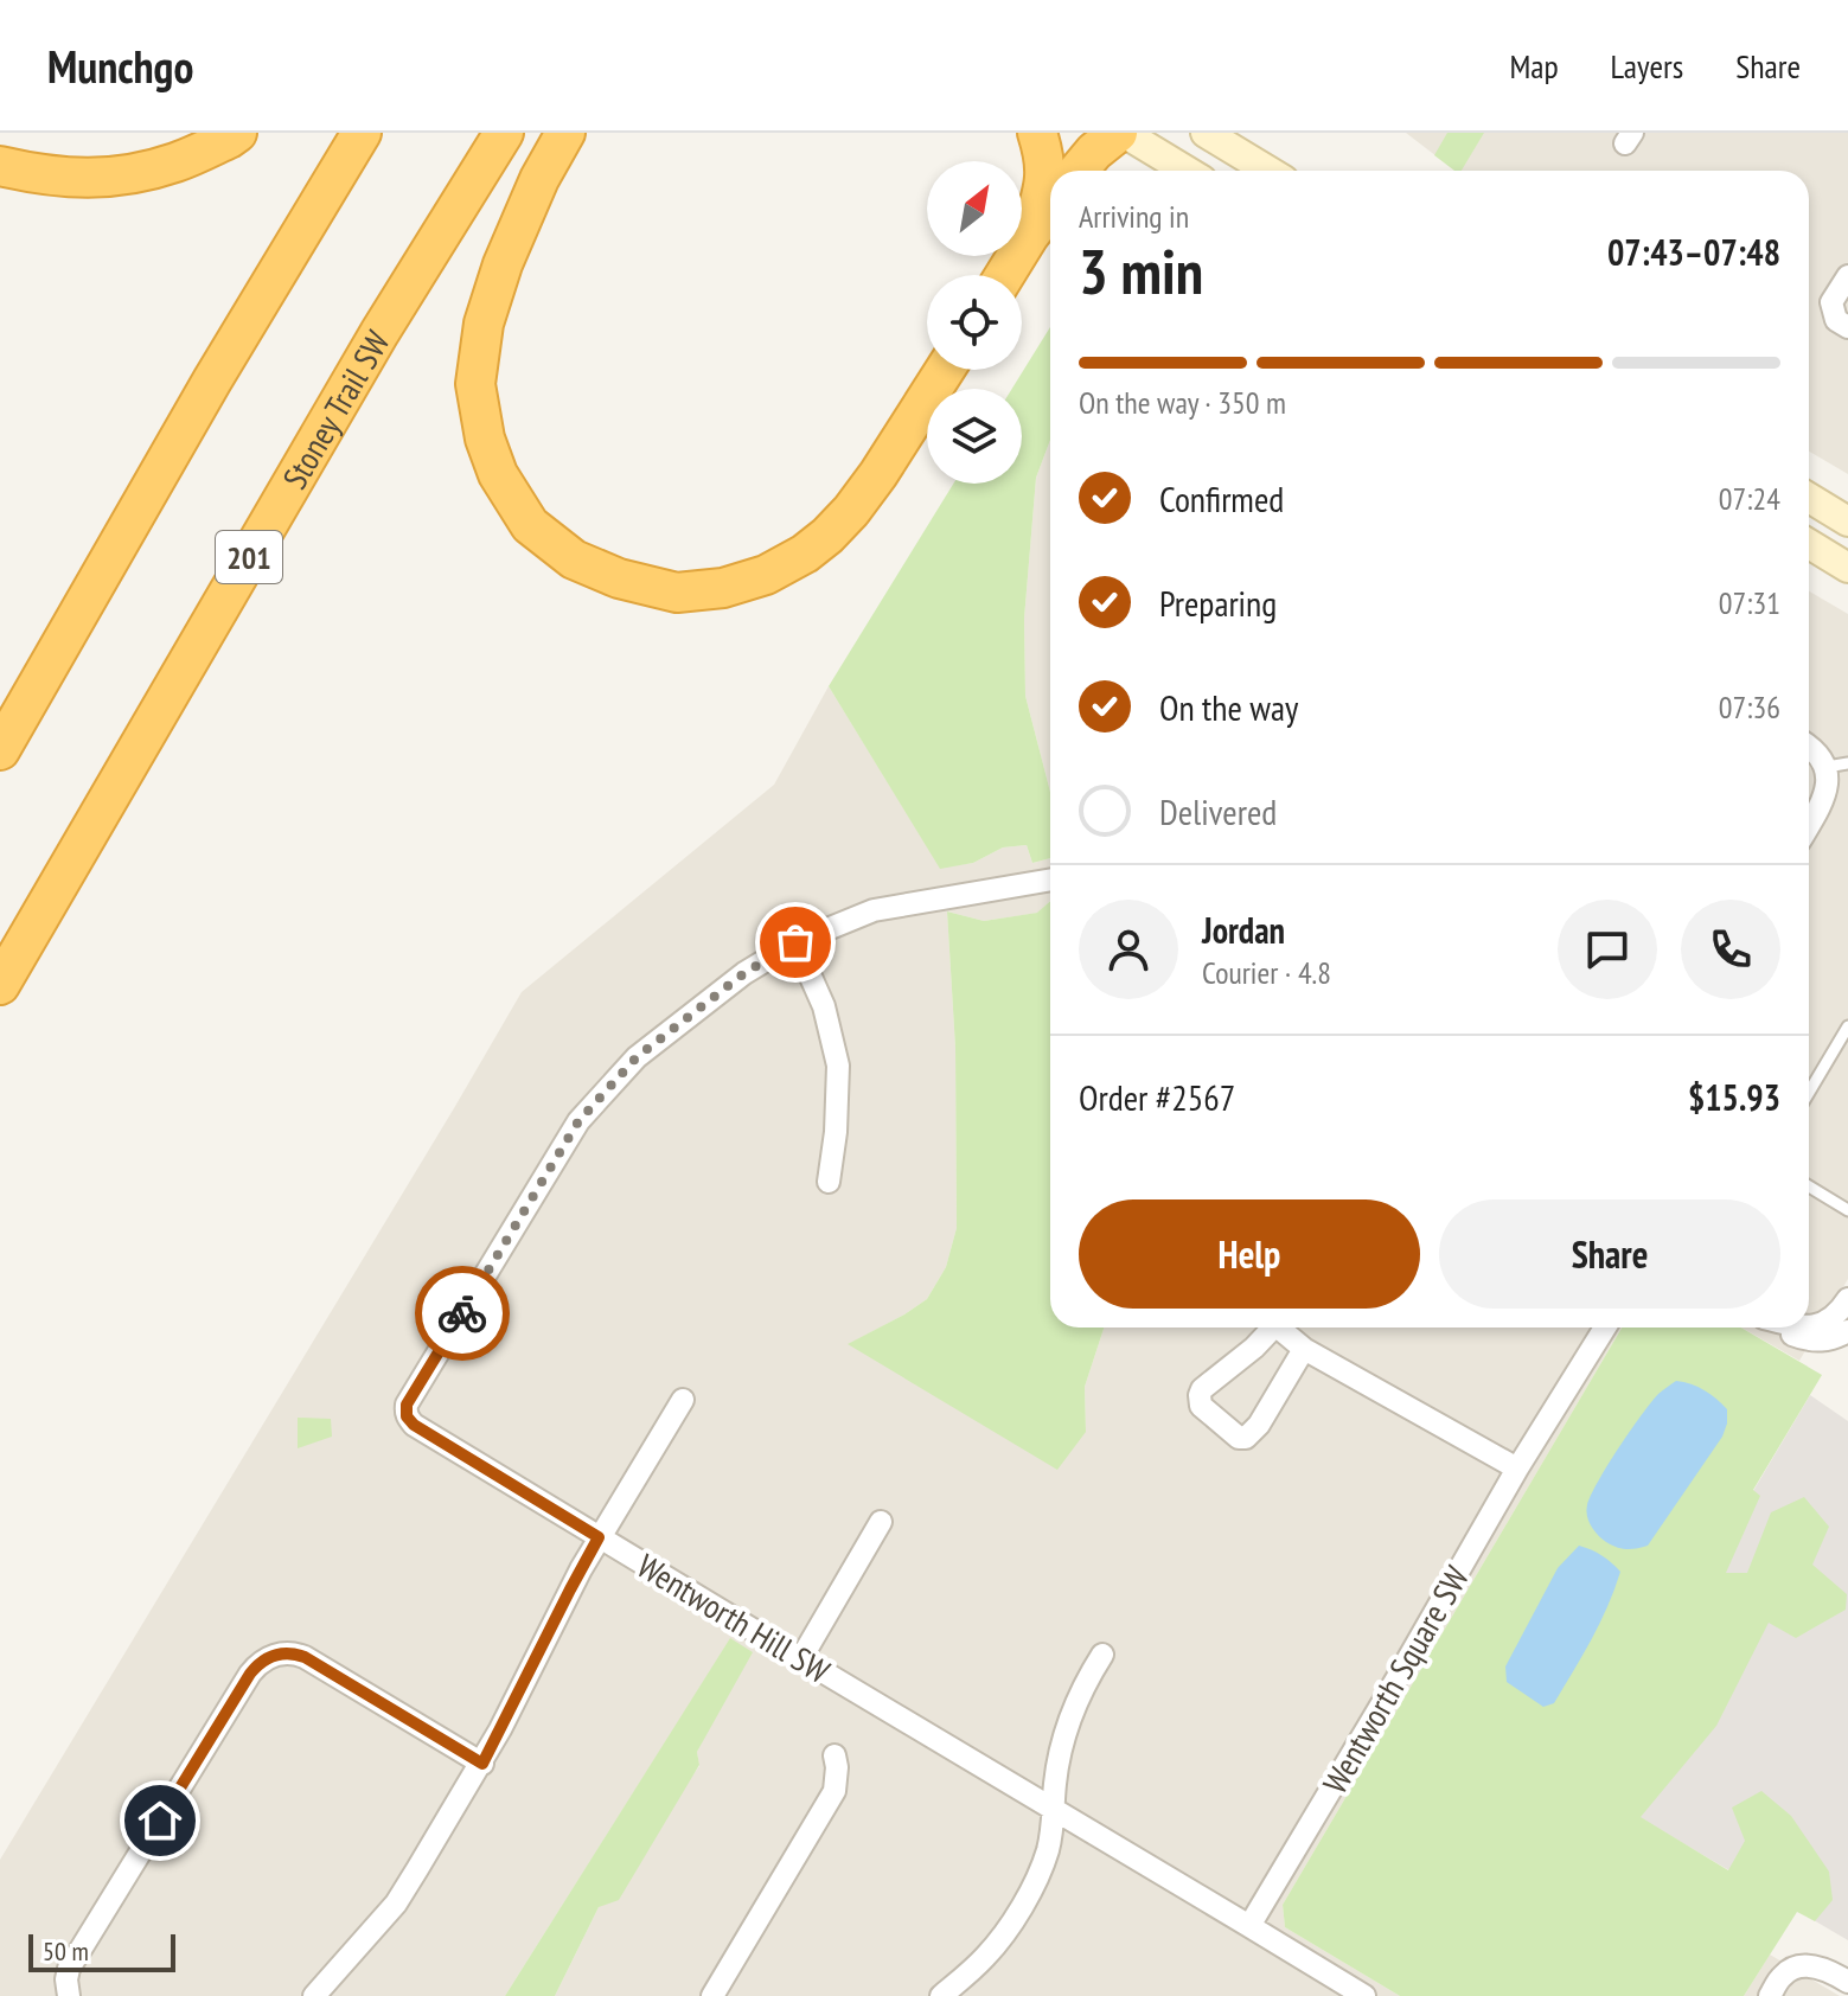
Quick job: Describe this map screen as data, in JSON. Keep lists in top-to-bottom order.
{
  "streets": {
    "highway": ["Stoney Trail SW", "201"],
    "street": ["Wentworth Hill SW", "Wentworth Square SW"]
  },
  "crossings": [
    ["Wentworth Hill SW", "Wentworth Square SW"]
  ],
  "scale_bar": "50 m",
  "north": "top right",
  "page": {
    "header": "Munchgo",
    "nav": ["Map", "Layers", "Share"],
    "heading": ["3 min", "Arriving in", "07:43–07:48"],
    "panel": [
      "Jordan",
      "Courier · 4.8",
      "Order #2567",
      "$15.93"
    ],
    "bar": "On the way · 350 m",
    "list": [
      ["Confirmed", "07:24"],
      ["Preparing", "07:31"],
      ["On the way", "07:36"],
      "Delivered"
    ],
    "buttons": ["Help", "Share"],
    "scale": "50 m"
  }
}
